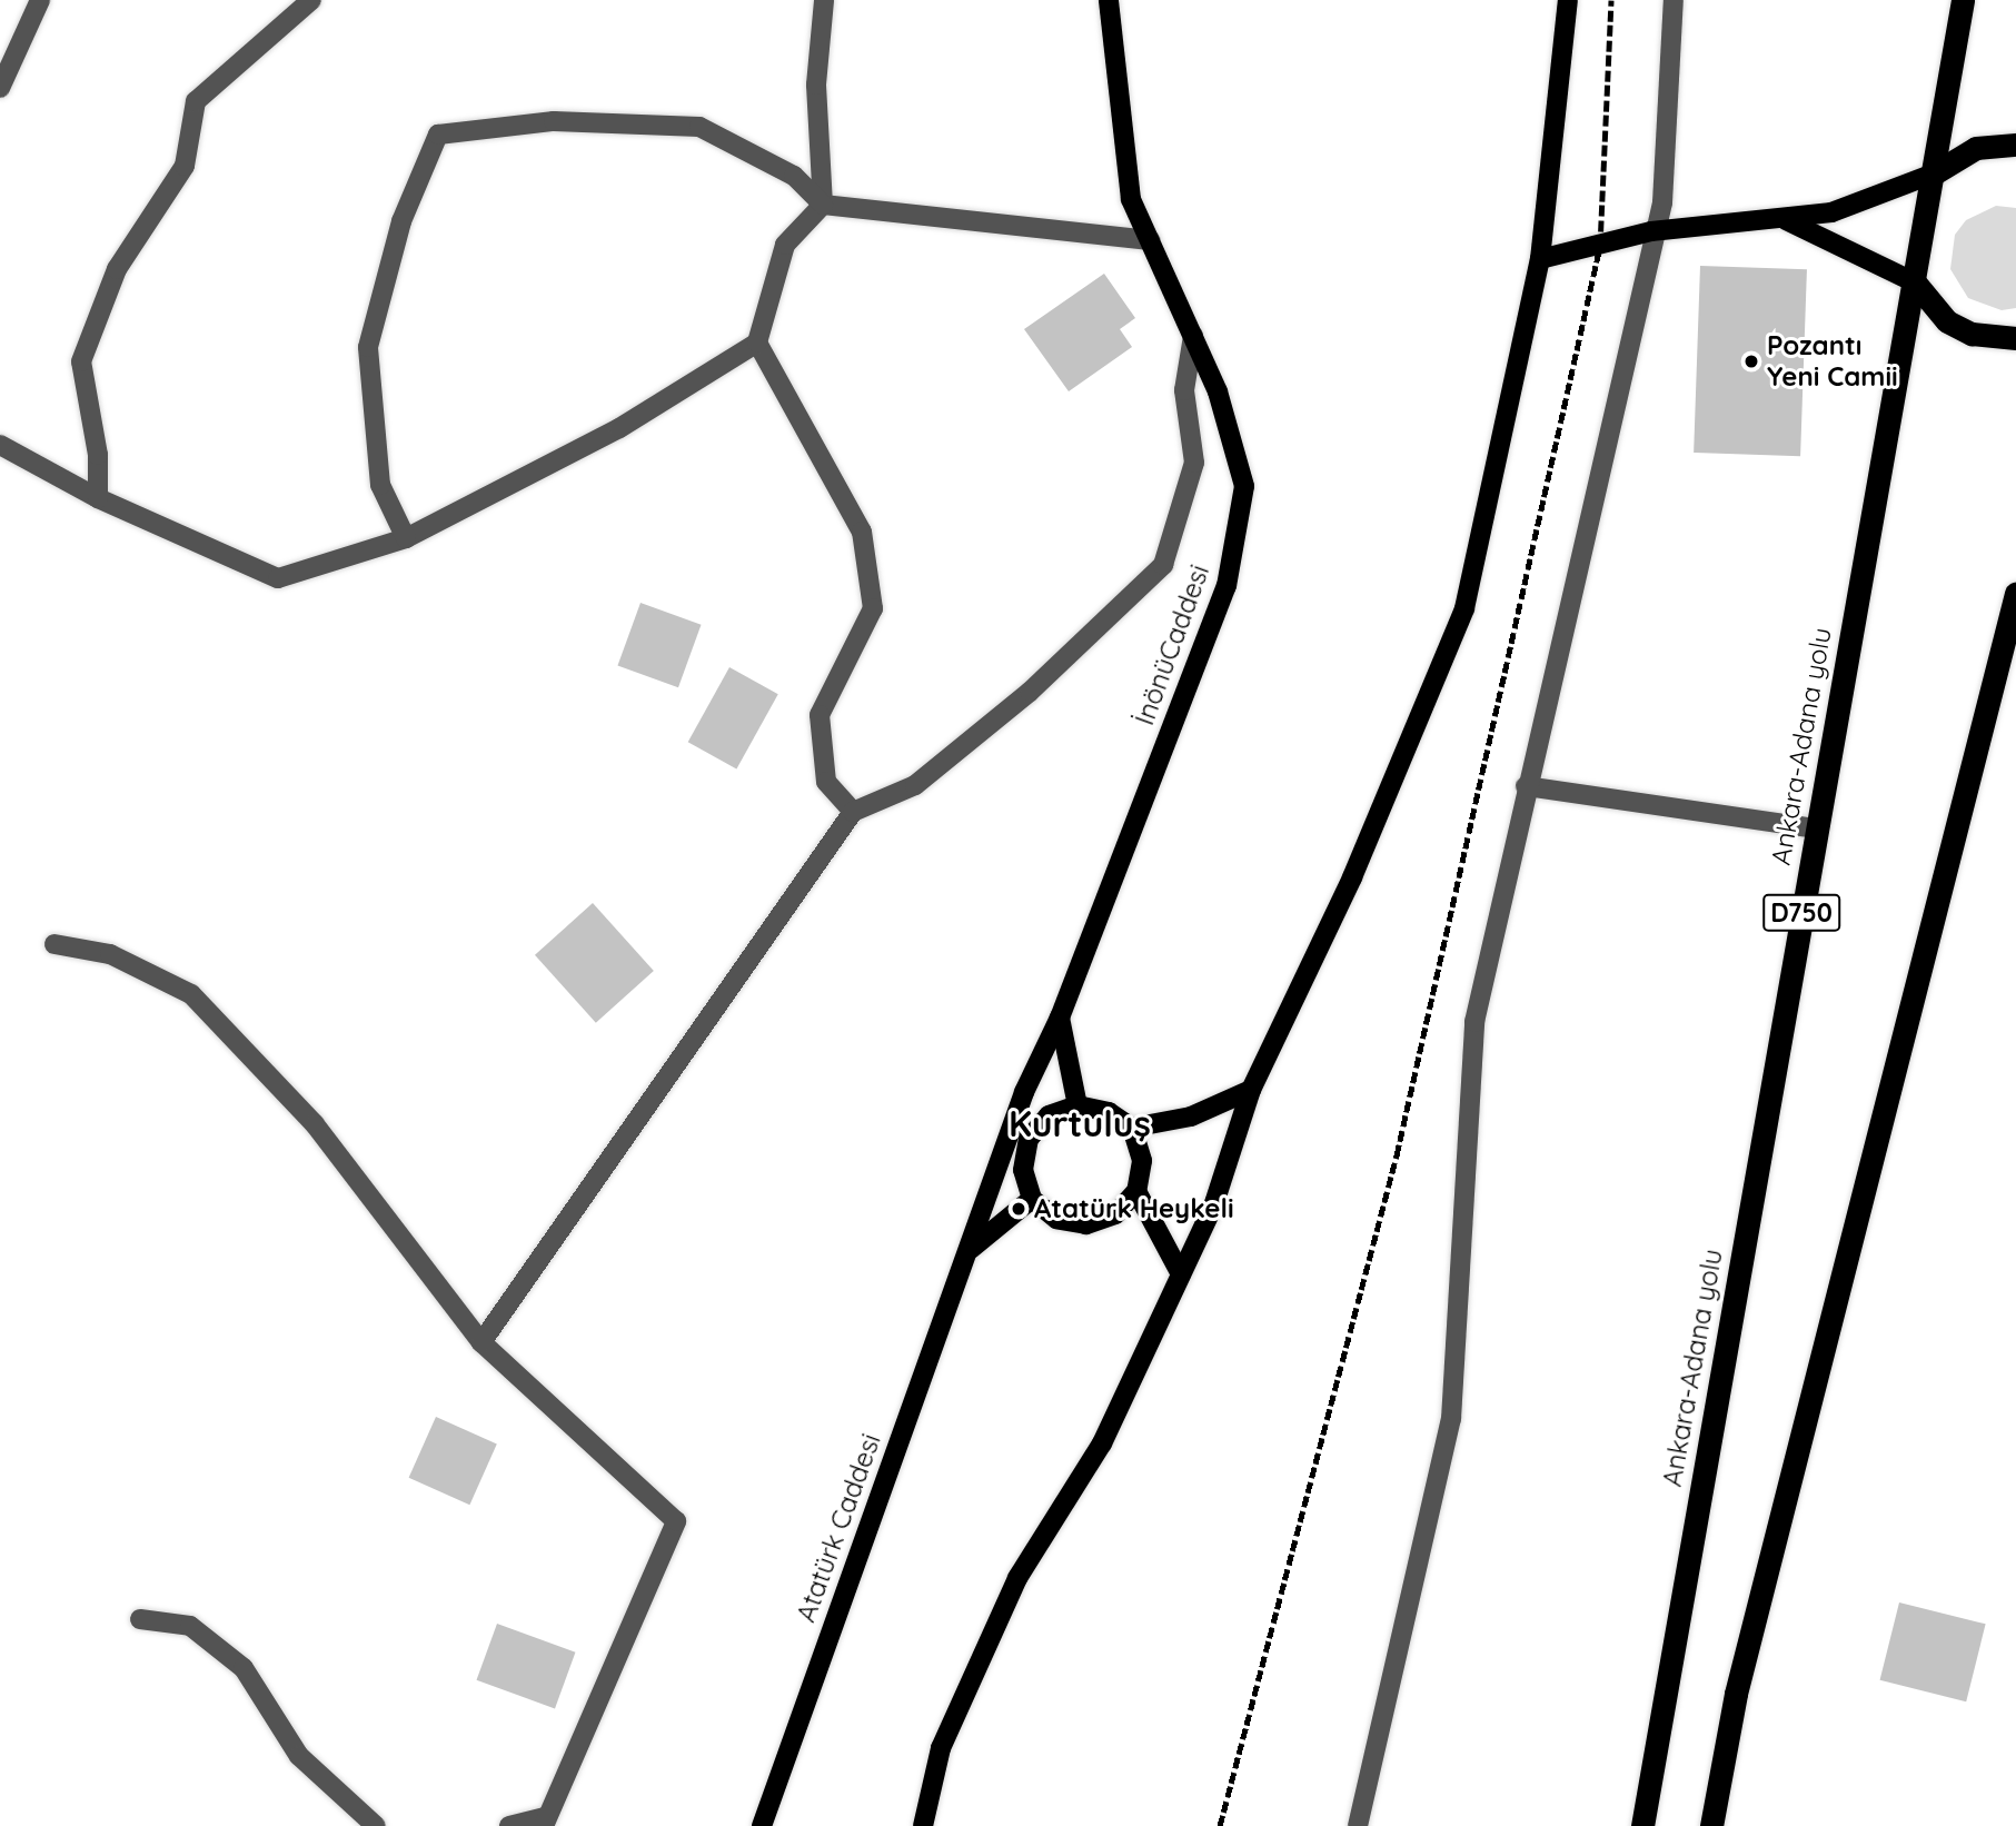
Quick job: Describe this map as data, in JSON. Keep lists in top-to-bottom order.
{
  "streets": {
    "highway": ["Ankara-Adana yolu", "D750"],
    "main road": ["İnönüCaddesi", "Atatürk Caddesi"]
  },
  "crossings": [
    ["İnönüCaddesi", "Atatürk Caddesi"]
  ],
  "districts": ["Kurtuluş"],
  "places": ["Pozantı Yeni Camii", "Atatürk Heykeli"]
}
